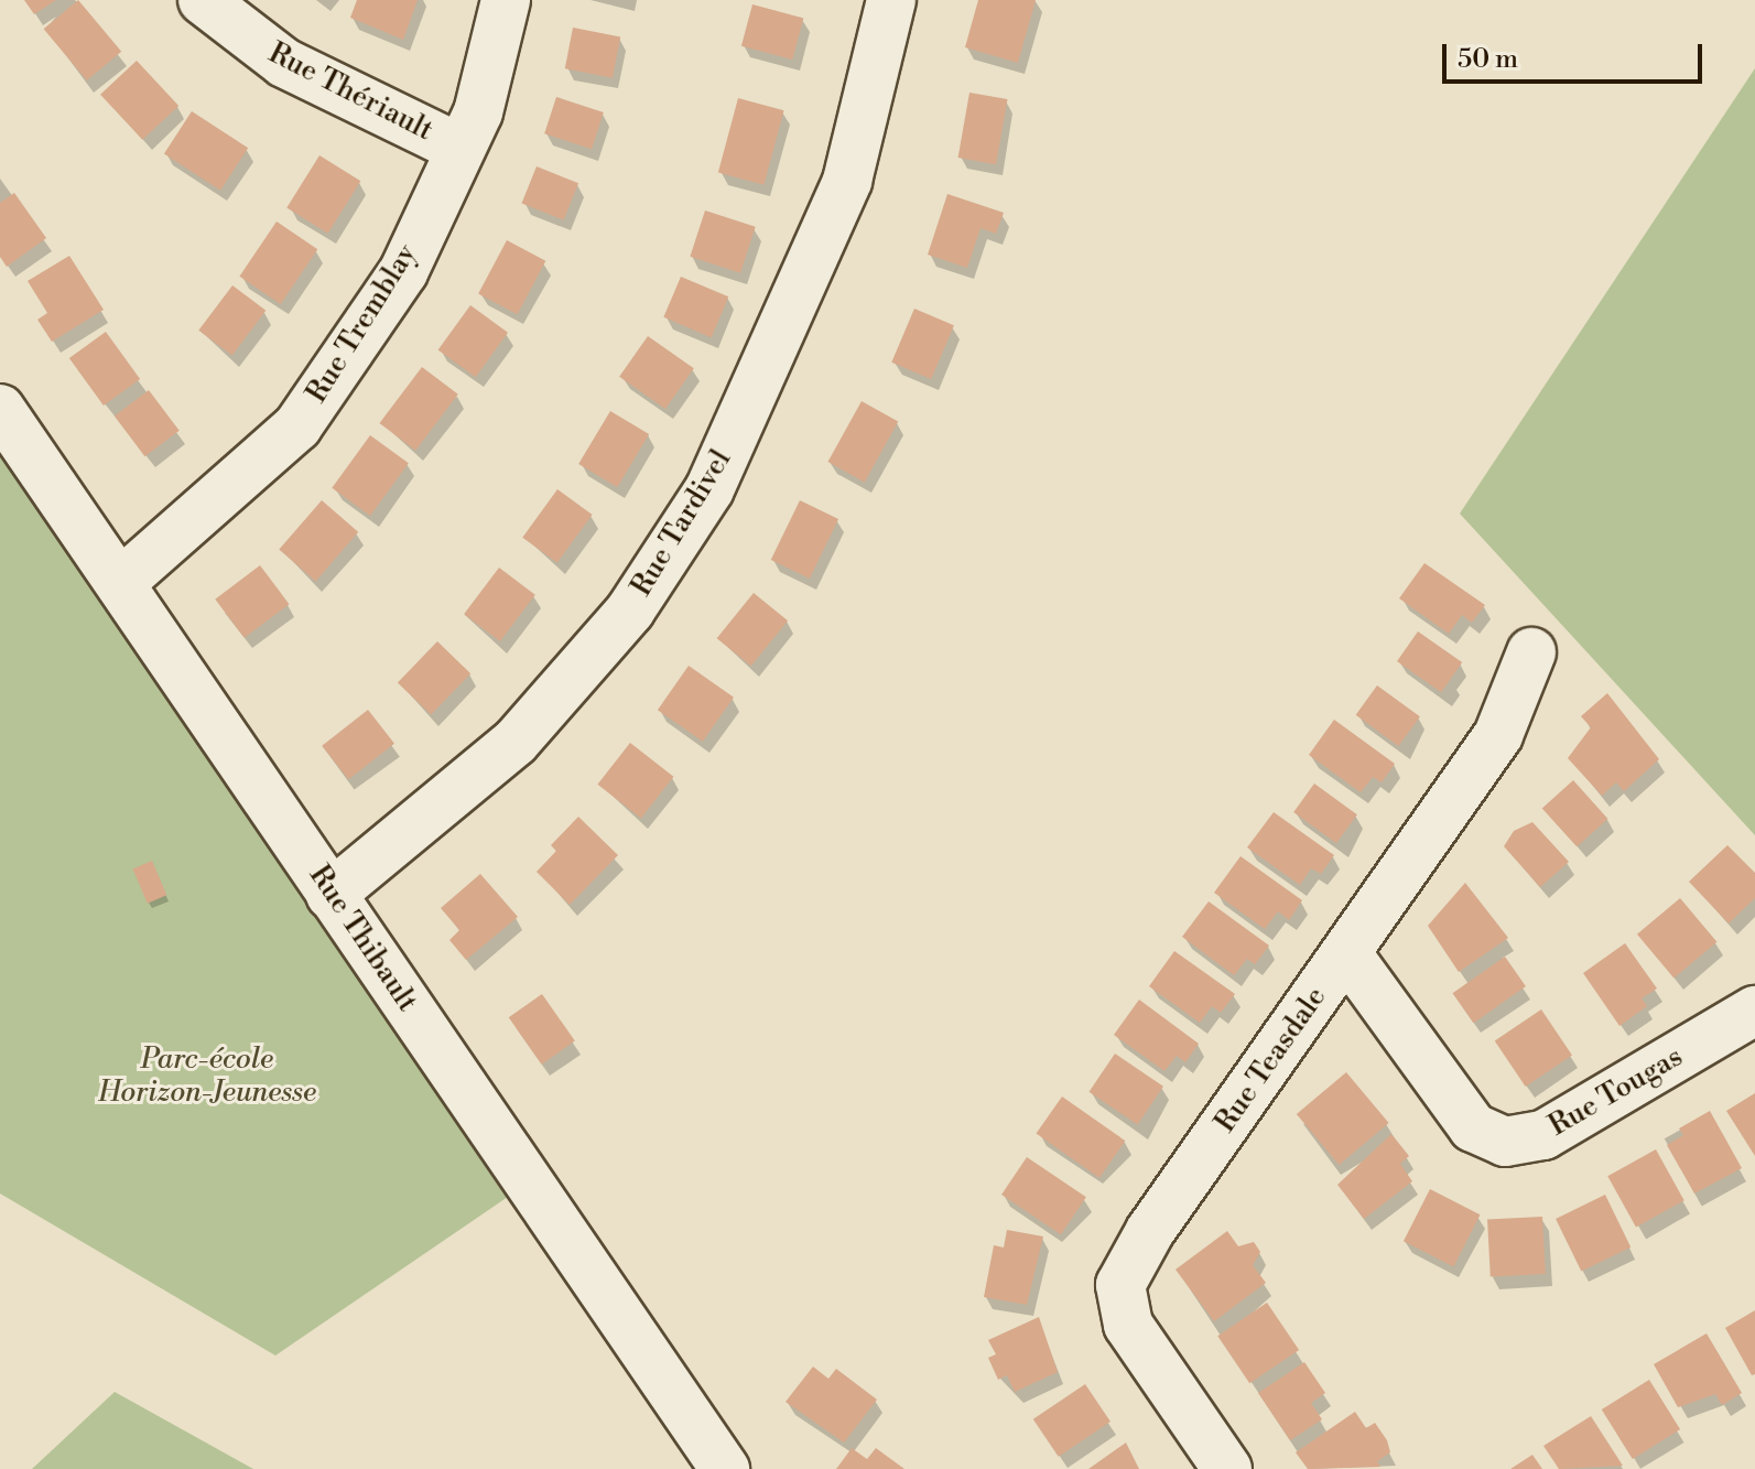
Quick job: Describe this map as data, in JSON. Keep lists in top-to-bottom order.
{
  "streets": {
    "street": [
      "Rue Thériault",
      "Rue Tremblay",
      "Rue Tardivel",
      "Rue Thibault",
      "Rue Teasdale",
      "Rue Tougas"
    ]
  },
  "crossings": [
    ["Rue Thériault", "Rue Tremblay"],
    ["Rue Tremblay", "Rue Thibault"],
    ["Rue Tardivel", "Rue Thibault"],
    ["Rue Teasdale", "Rue Tougas"]
  ],
  "parks": ["Parc-école Horizon-Jeunesse"],
  "scale_bar": "50 m"
}
